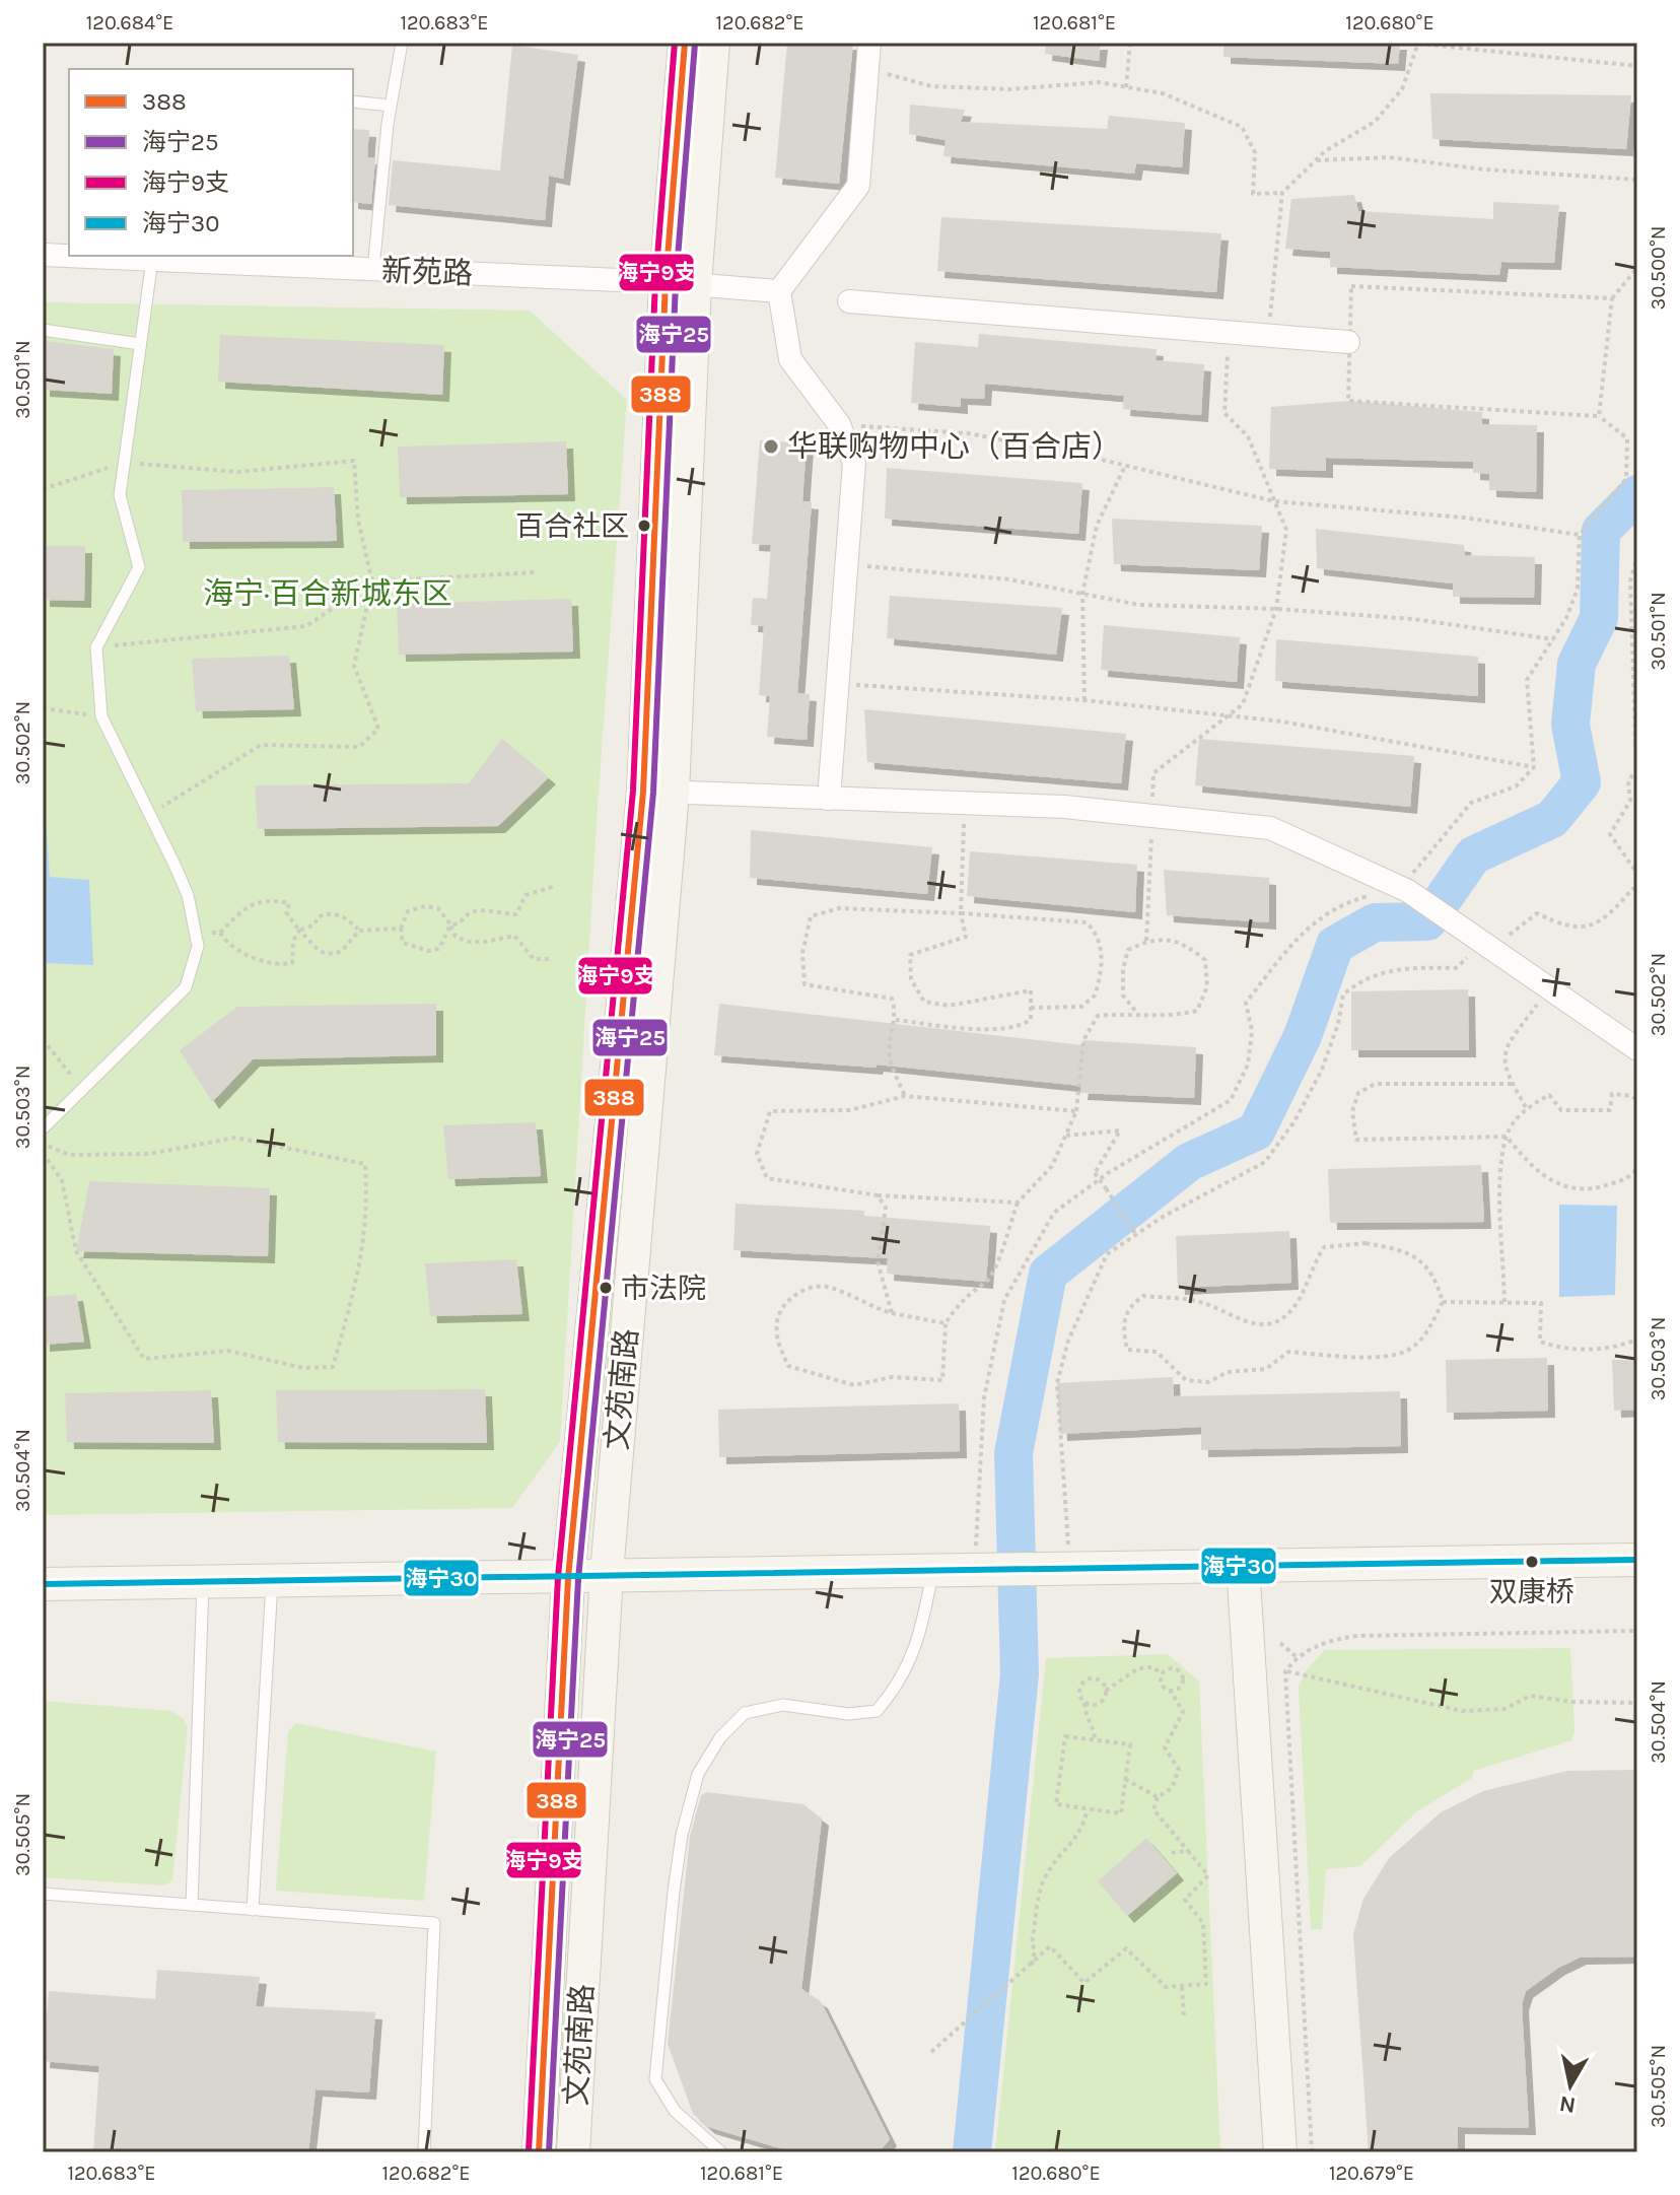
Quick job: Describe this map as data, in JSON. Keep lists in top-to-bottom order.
{
  "streets": {
    "main road": ["文苑南路"],
    "street": ["新苑路"]
  },
  "crossings": [
    ["新苑路", "文苑南路"]
  ],
  "parks": ["海宁·百合新城东区"],
  "places": [
    "华联购物中心（百合店）",
    "百合社区",
    "市法院",
    "双康桥"
  ],
  "lines": [
    "transit line 388",
    "transit line 海宁9支",
    "transit line 海宁25",
    "transit line 海宁30"
  ],
  "legend": [
    "388",
    "海宁25",
    "海宁9支",
    "海宁30"
  ],
  "north": "bottom",
  "coordinates": [
    "120.684°E",
    "120.683°E",
    "120.682°E",
    "120.681°E",
    "120.680°E",
    "30.500°N",
    "30.501°N",
    "30.502°N",
    "30.503°N",
    "30.504°N",
    "30.505°N",
    "120.679°E"
  ]
}
